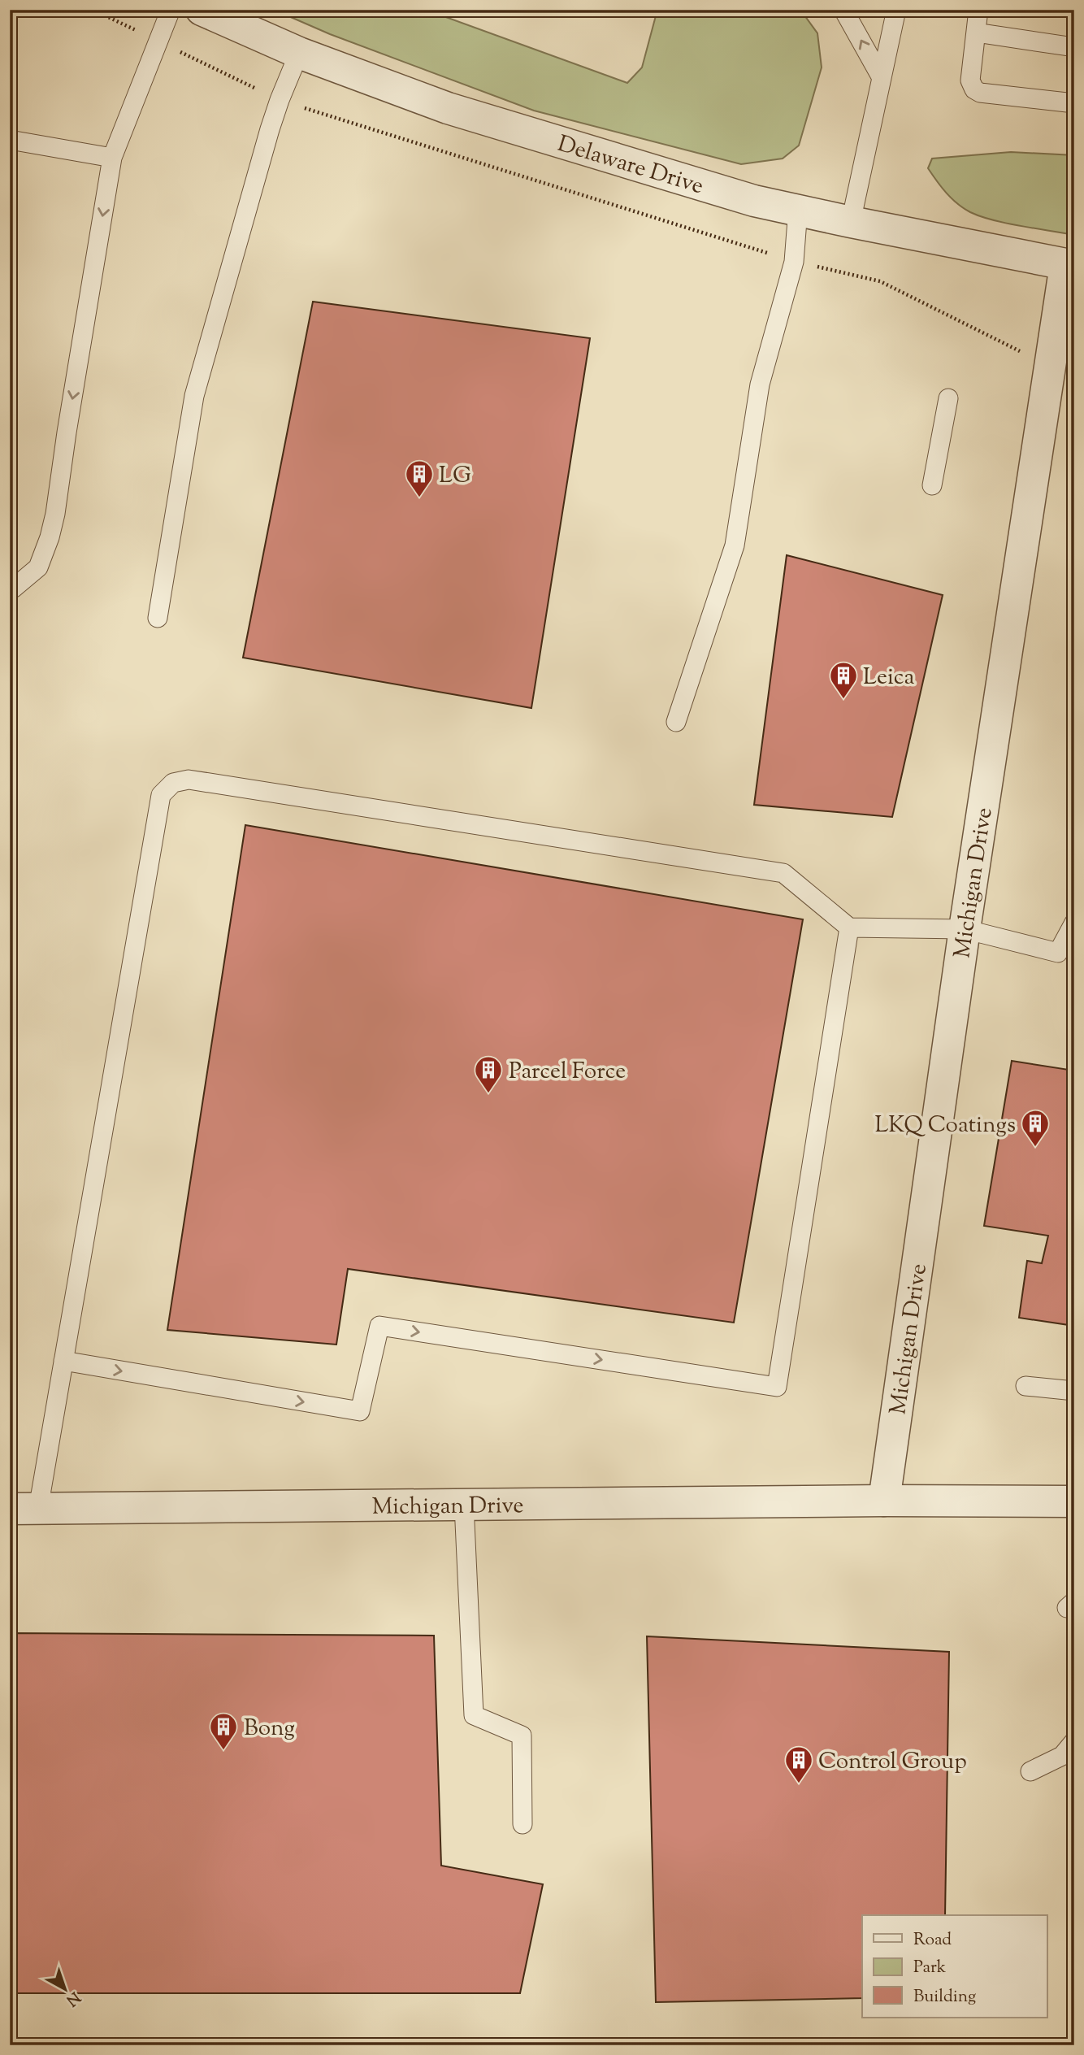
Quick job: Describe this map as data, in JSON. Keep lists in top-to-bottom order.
{
  "streets": {
    "street": ["Delaware Drive", "Michigan Drive"]
  },
  "crossings": [
    ["Delaware Drive", "Michigan Drive"]
  ],
  "places": {
    "building": [
      "LG",
      "Leica",
      "Parcel Force",
      "LKQ Coatings",
      "Bong",
      "Control Group"
    ]
  },
  "legend": ["Road", "Park", "Building"],
  "north": "bottom right"
}
